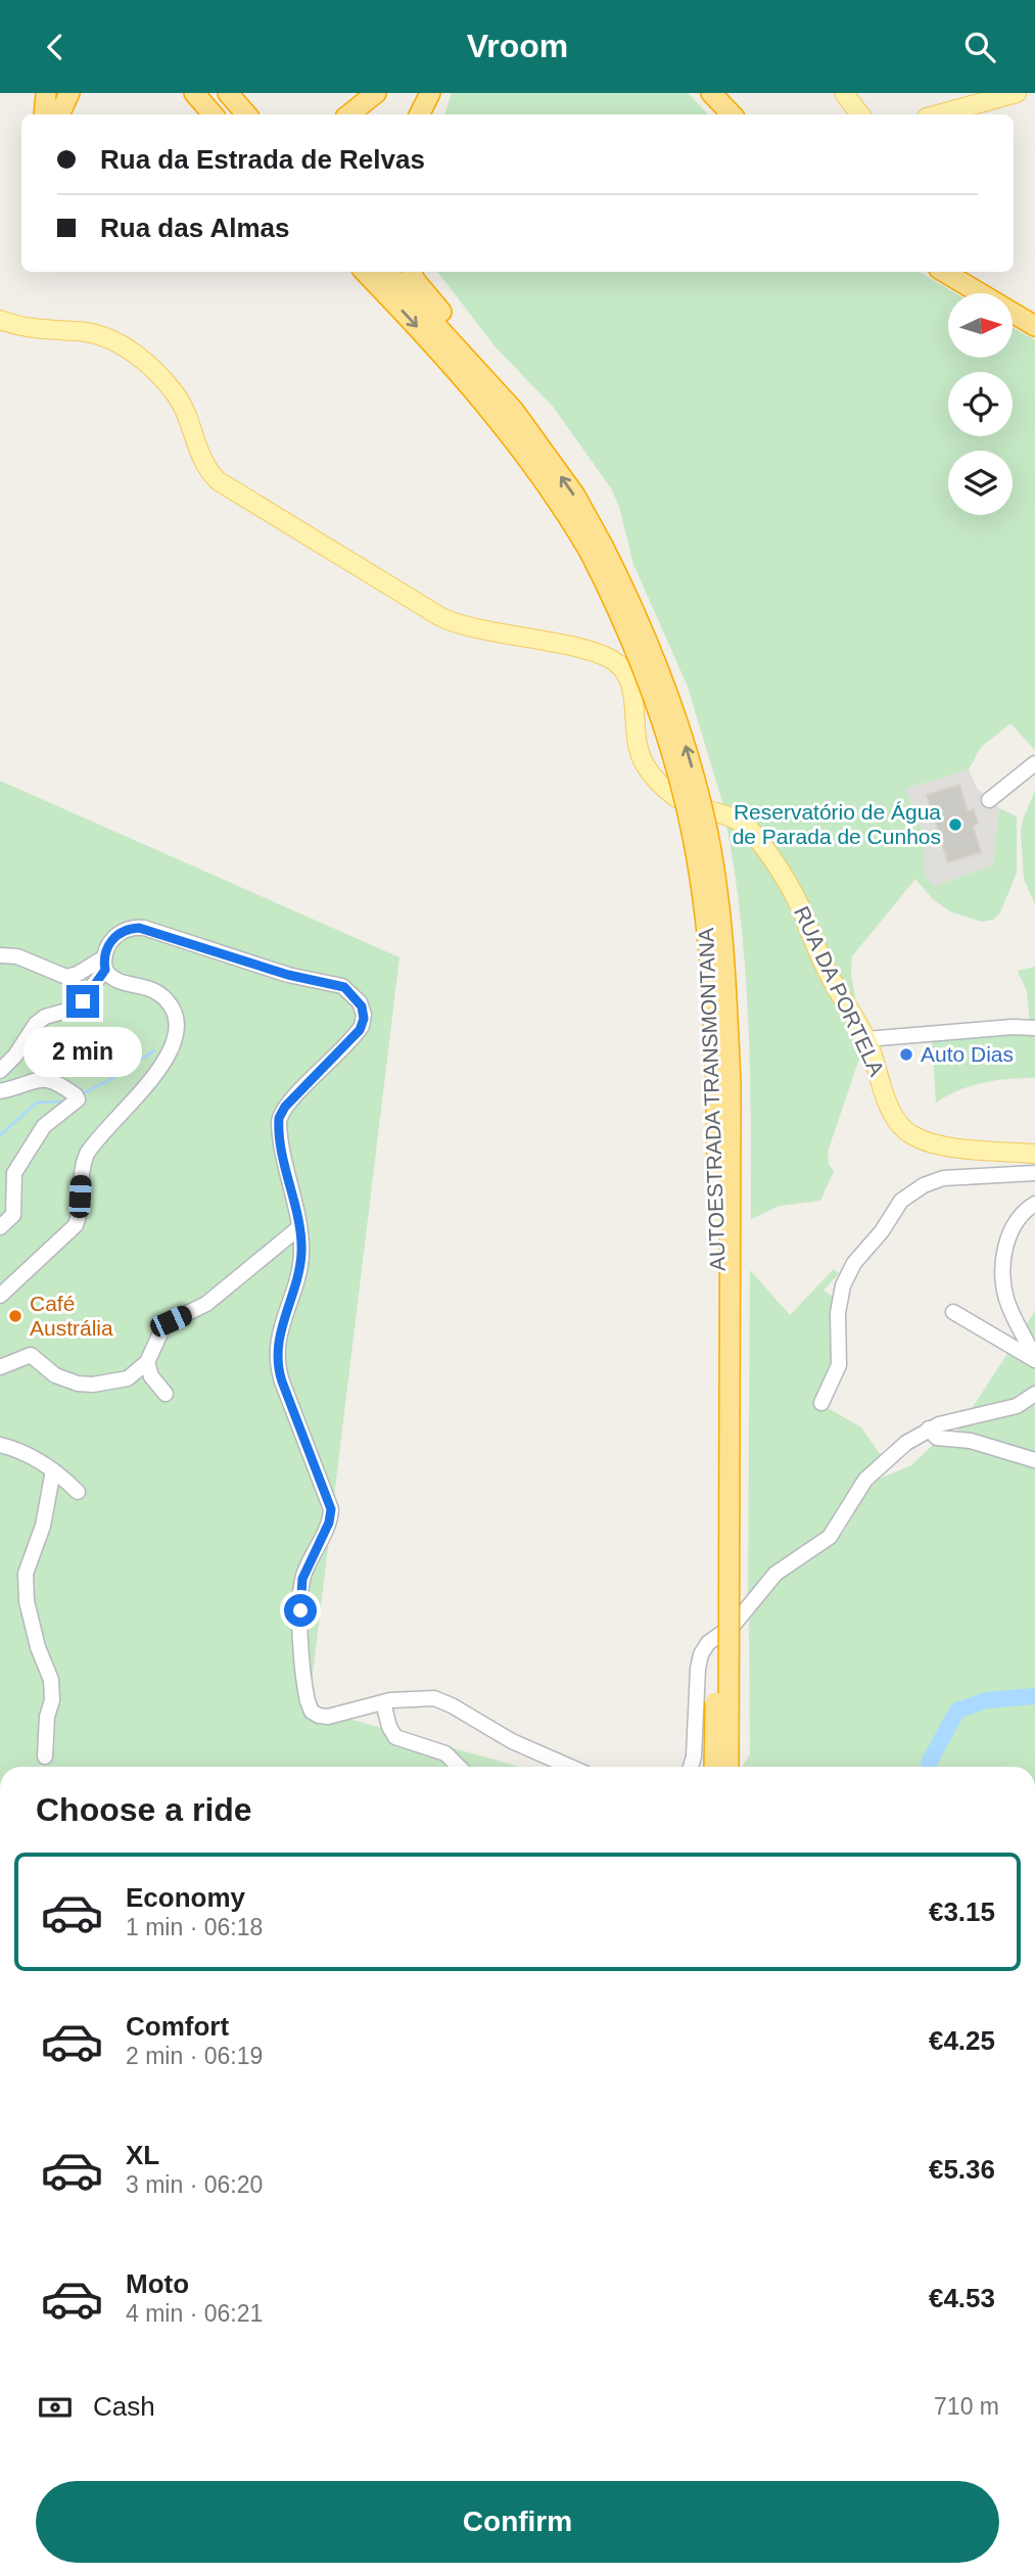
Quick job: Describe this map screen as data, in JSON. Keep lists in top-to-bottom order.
{
  "streets": {
    "highway": ["AUTOESTRADA TRANSMONTANA"],
    "main road": ["RUA DA PORTELA"]
  },
  "places": ["Reservatório de Água de Parada de Cunhos", "Auto Dias", "Café Austrália"],
  "north": "right",
  "page": {
    "header": "Vroom",
    "banner": ["Rua da Estrada de Relvas", "Rua das Almas"],
    "bubble": "2 min",
    "heading": "Choose a ride",
    "list": [
      {
        "name": "Economy",
        "note": "1 min · 06:18",
        "value": "€3.15"
      },
      {
        "name": "Comfort",
        "note": "2 min · 06:19",
        "value": "€4.25"
      },
      {
        "name": "XL",
        "note": "3 min · 06:20",
        "value": "€5.36"
      },
      {
        "name": "Moto",
        "note": "4 min · 06:21",
        "value": "€4.53"
      }
    ],
    "pay": ["Cash", "710 m"],
    "buttons": "Confirm"
  }
}
